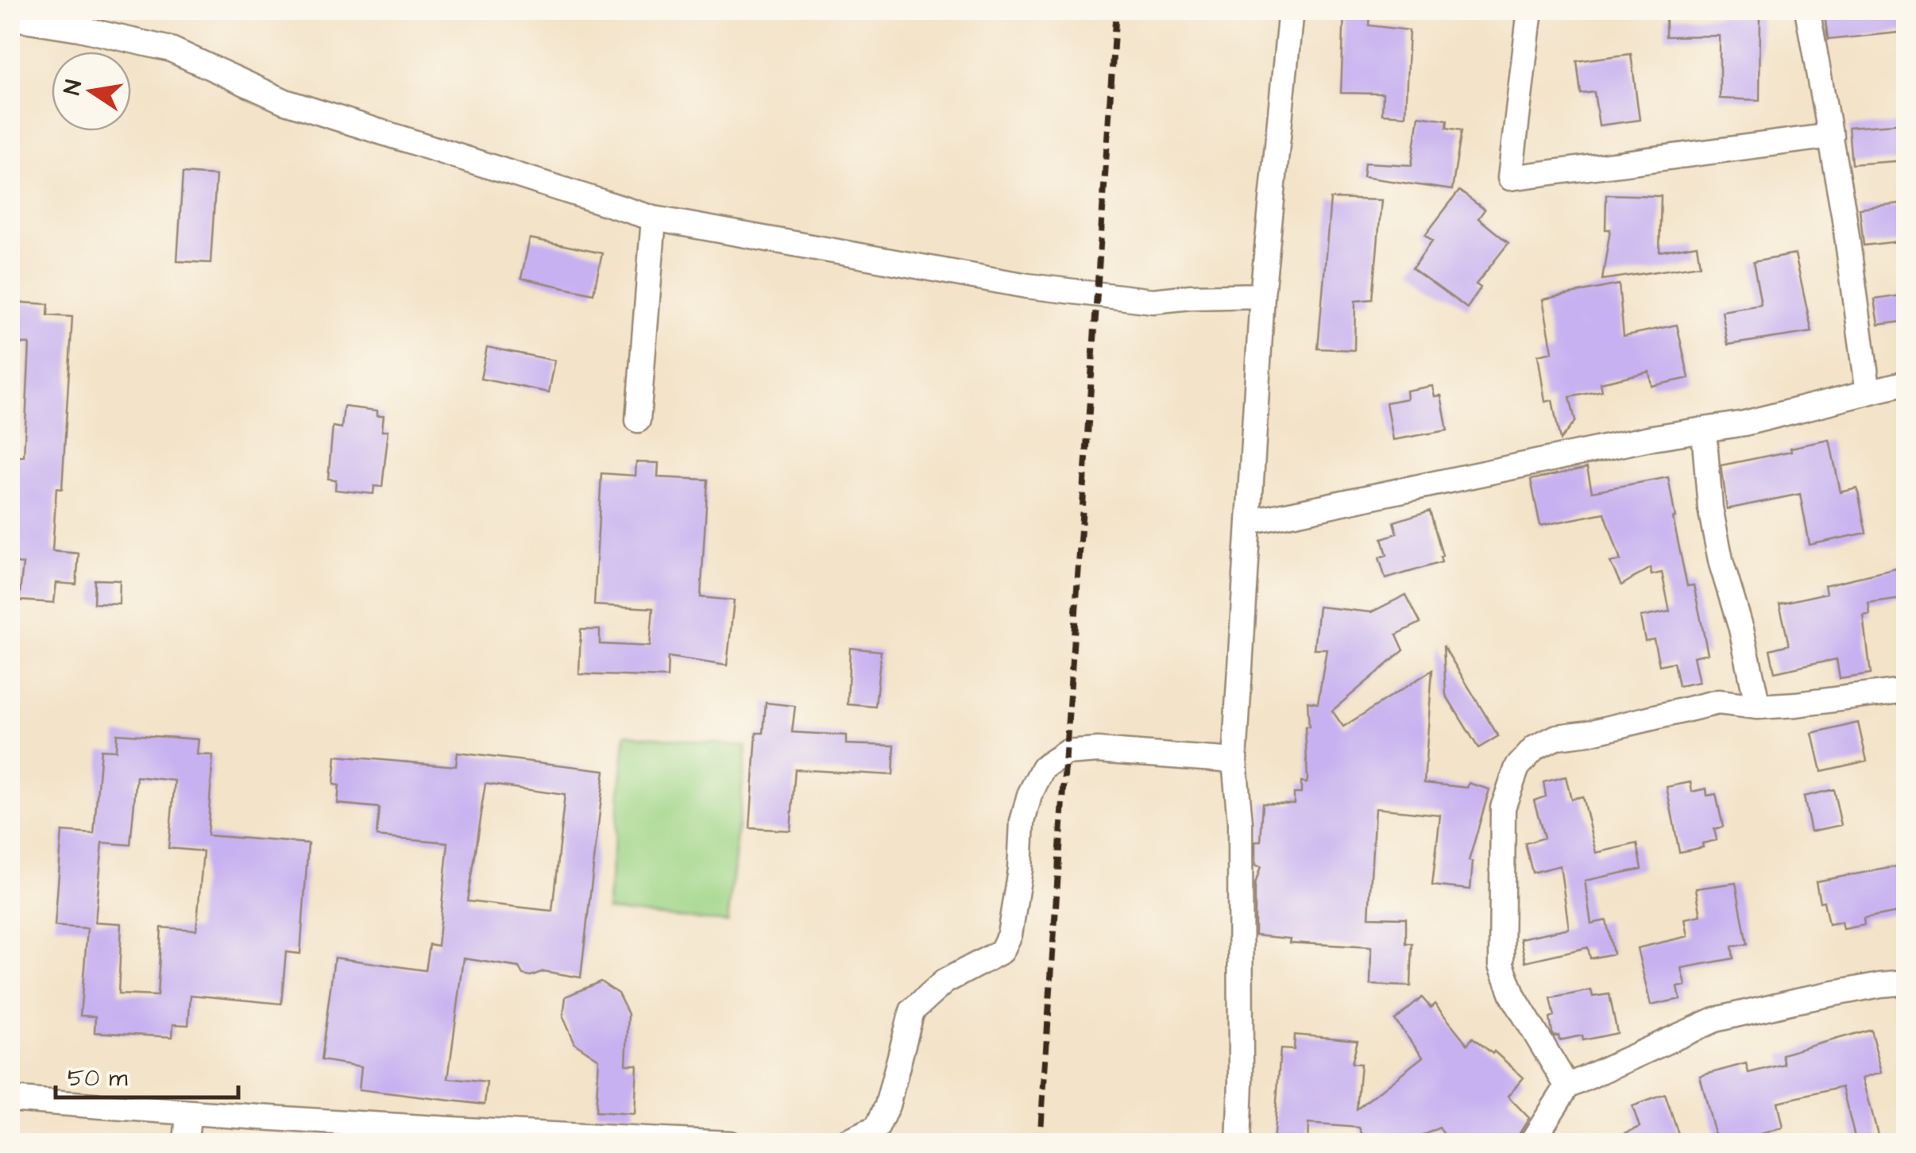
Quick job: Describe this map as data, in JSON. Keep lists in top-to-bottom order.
{
  "scale_bar": "50 m",
  "north": "left"
}
